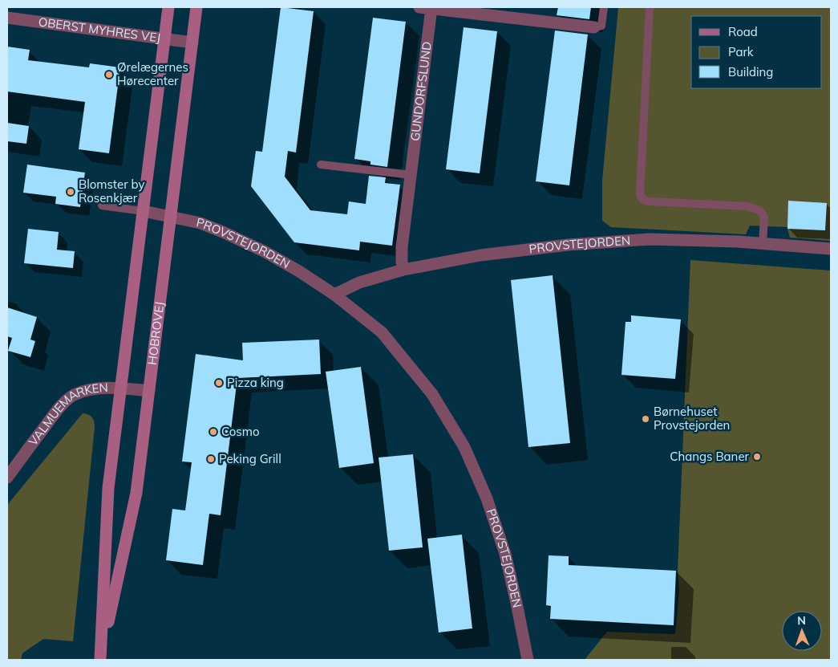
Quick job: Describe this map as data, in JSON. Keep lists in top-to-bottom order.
{
  "streets": {
    "main road": ["HOBROVEJ"],
    "street": [
      "OBERST MYHRES VEJ",
      "GUNDORFSLUND",
      "PROVSTEJORDEN",
      "VALMUEMARKEN"
    ]
  },
  "crossings": [
    ["OBERST MYHRES VEJ", "HOBROVEJ"],
    ["GUNDORFSLUND", "PROVSTEJORDEN"],
    ["PROVSTEJORDEN", "HOBROVEJ"],
    ["HOBROVEJ", "VALMUEMARKEN"]
  ],
  "places": [
    "Ørelægernes Hørecenter",
    "Blomster by Rosenkjær",
    "Pizza king",
    "Børnehuset Provstejorden",
    "Cosmo",
    "Changs Baner",
    "Peking Grill"
  ],
  "legend": ["Road", "Park", "Building"],
  "north": "top"
}
